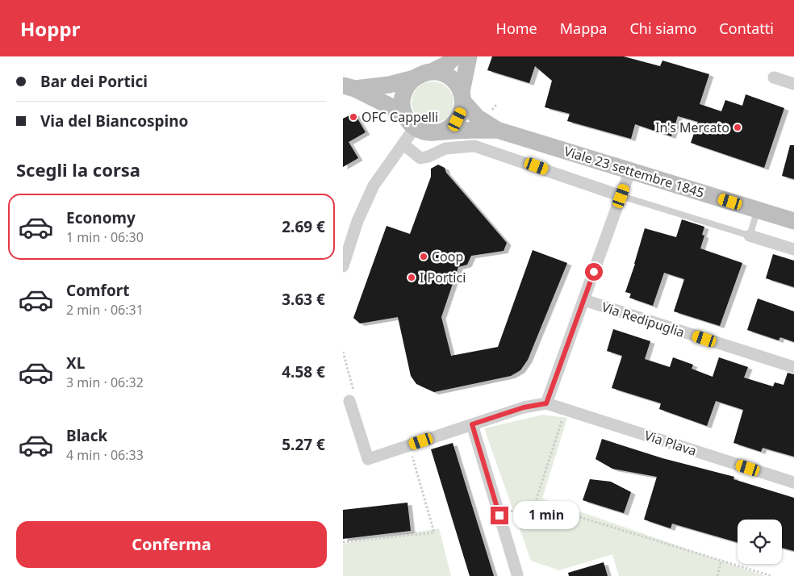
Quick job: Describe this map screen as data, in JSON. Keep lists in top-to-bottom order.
{
  "streets": {
    "main road": ["Viale 23 settembre 1845"],
    "street": ["Via Redipuglia", "Via Plava"]
  },
  "places": [
    "OFC Cappelli",
    "In's Mercato",
    "Coop",
    "I Portici"
  ],
  "page": {
    "header": "Hoppr",
    "nav": [
      "Home",
      "Mappa",
      "Chi siamo",
      "Contatti"
    ],
    "banner": ["Bar dei Portici", "Via del Biancospino"],
    "heading": "Scegli la corsa",
    "list": [
      {
        "name": "Economy",
        "note": "1 min · 06:30",
        "value": "2.69 €"
      },
      {
        "name": "Comfort",
        "note": "2 min · 06:31",
        "value": "3.63 €"
      },
      {
        "name": "XL",
        "note": "3 min · 06:32",
        "value": "4.58 €"
      },
      {
        "name": "Black",
        "note": "4 min · 06:33",
        "value": "5.27 €"
      }
    ],
    "bubble": "1 min",
    "buttons": "Conferma"
  }
}
